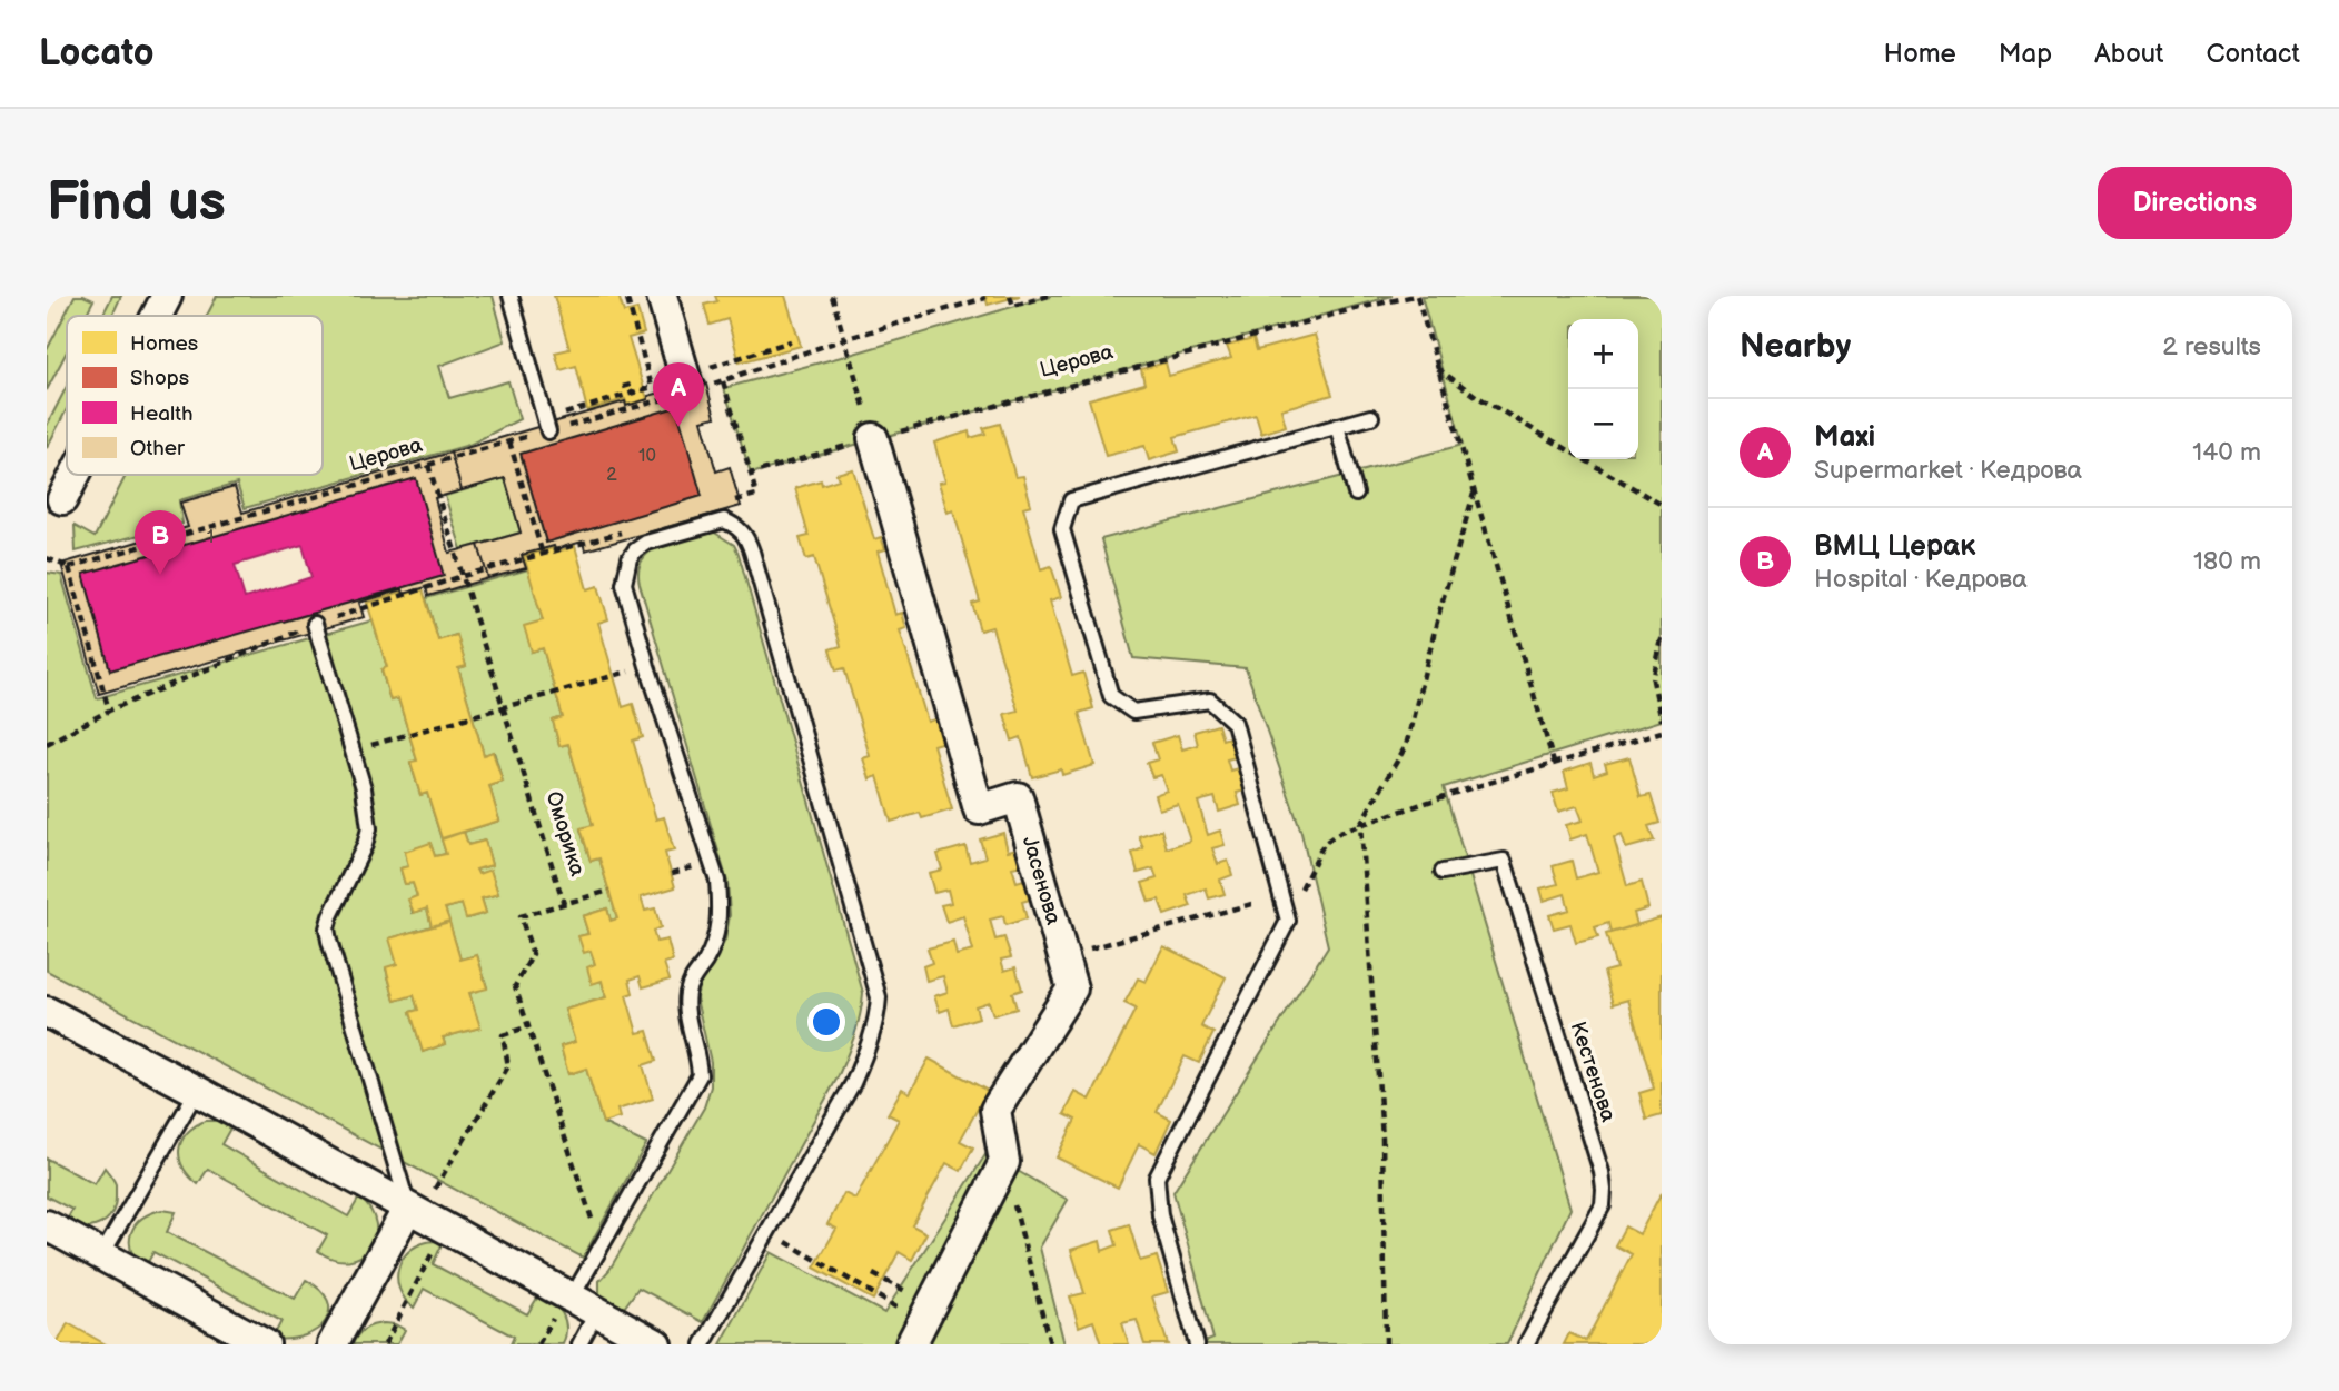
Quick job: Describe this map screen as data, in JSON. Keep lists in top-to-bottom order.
{
  "streets": {
    "street": ["Јасенова"],
    "lane": ["Кестенова"],
    "path": ["Церова", "Оморика"]
  },
  "crossings": [
    ["Церова", "Оморика"],
    ["Церова", "Јасенова"]
  ],
  "house_numbers": ["10", "2", "1"],
  "legend": [
    "Homes",
    "Shops",
    "Health",
    "Other"
  ],
  "page": {
    "header": "Locato",
    "nav": [
      "Home",
      "Map",
      "About",
      "Contact"
    ],
    "buttons": "Directions",
    "title": "Find us",
    "heading": ["Nearby", "2 results"],
    "map_buttons": ["+", "−"],
    "pins": ["A", "B"],
    "list": [
      {
        "mark": "A",
        "name": "Maxi",
        "note": "Supermarket · Кедрова",
        "value": "140 m"
      },
      {
        "mark": "B",
        "name": "ВМЦ Церак",
        "note": "Hospital · Кедрова",
        "value": "180 m"
      }
    ]
  }
}
